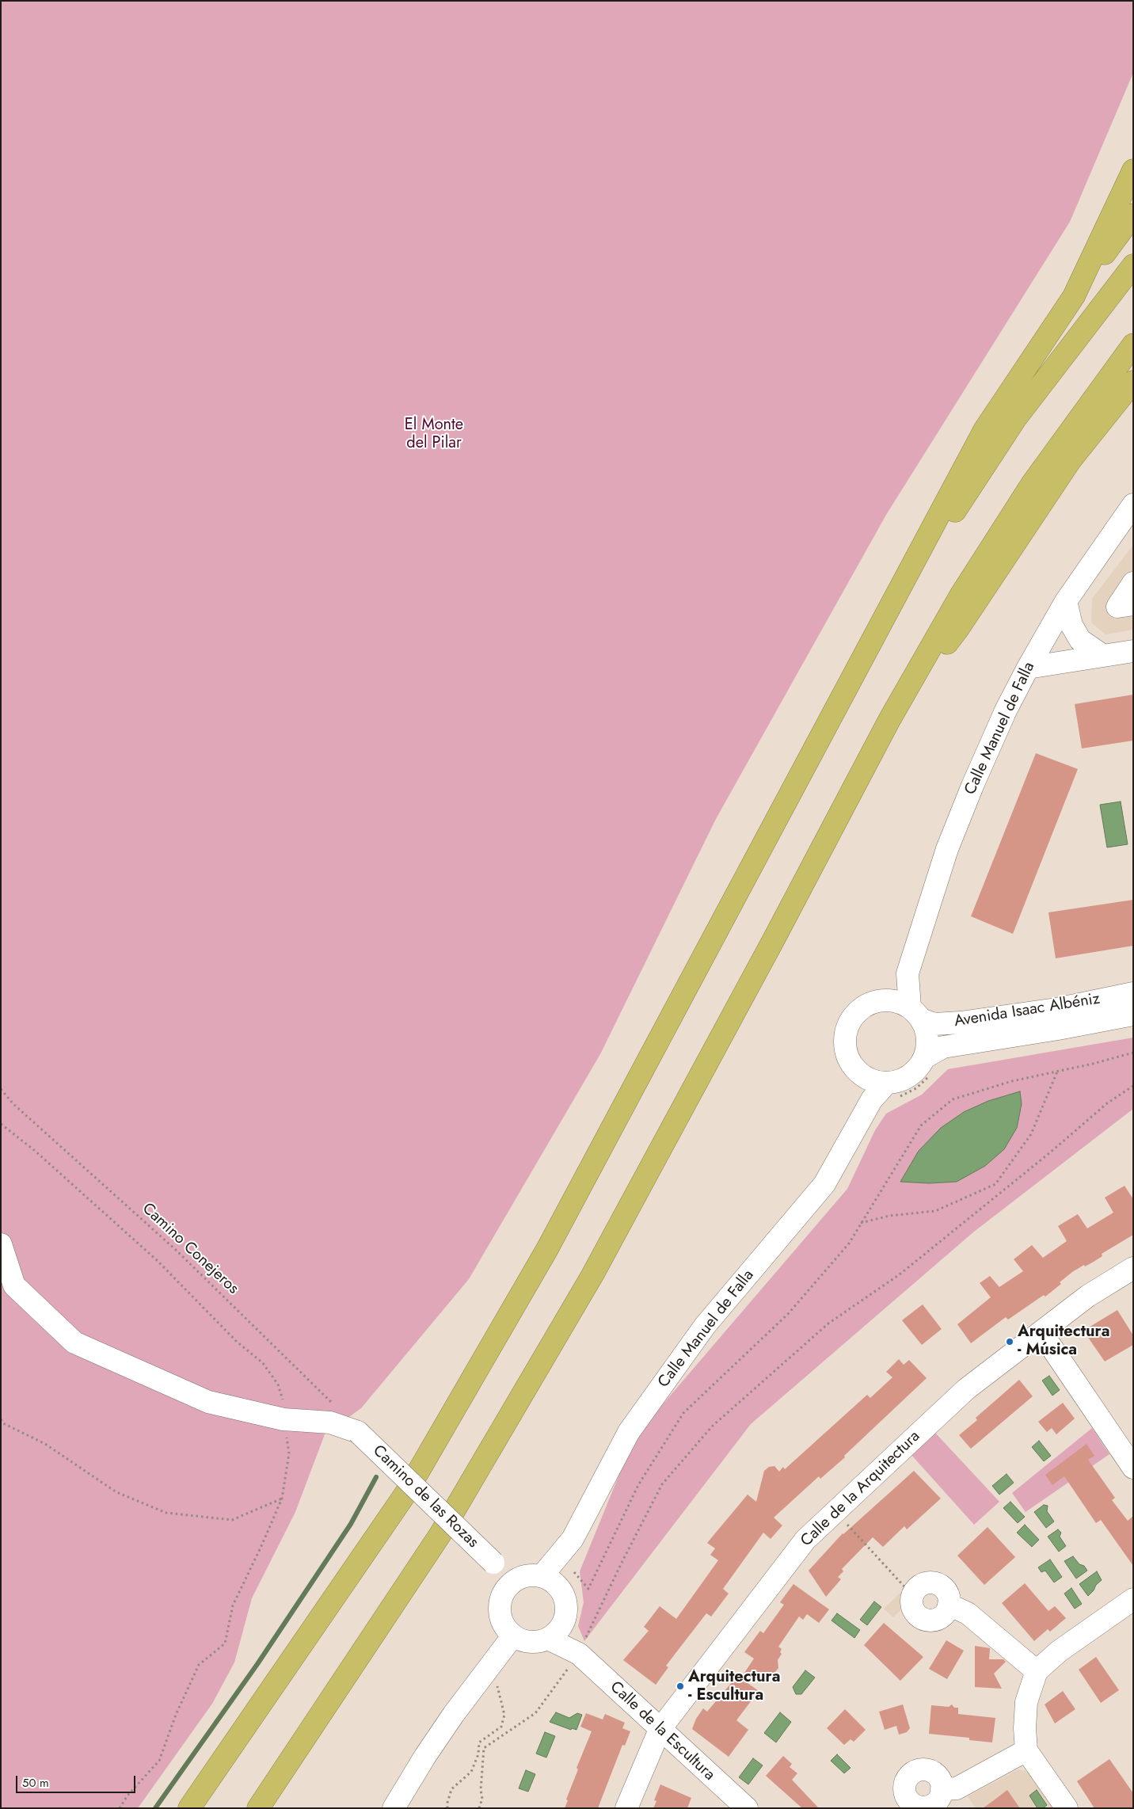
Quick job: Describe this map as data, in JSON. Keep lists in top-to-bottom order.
{
  "streets": {
    "street": [
      "Calle Manuel de Falla",
      "Avenida Isaac Albéniz",
      "Calle de la Arquitectura",
      "Camino de las Rozas",
      "Calle de la Escultura"
    ],
    "path": ["Camino Conejeros"]
  },
  "crossings": [
    ["Calle Manuel de Falla", "Avenida Isaac Albéniz"],
    ["Calle Manuel de Falla", "Camino de las Rozas"],
    ["Calle Manuel de Falla", "Calle de la Escultura"],
    ["Calle de la Arquitectura", "Calle de la Escultura"],
    ["Camino de las Rozas", "Calle de la Escultura"]
  ],
  "parks": ["El Monte del Pilar"],
  "places": ["Arquitectura - Música", "Arquitectura - Escultura"],
  "scale_bar": "50 m"
}
